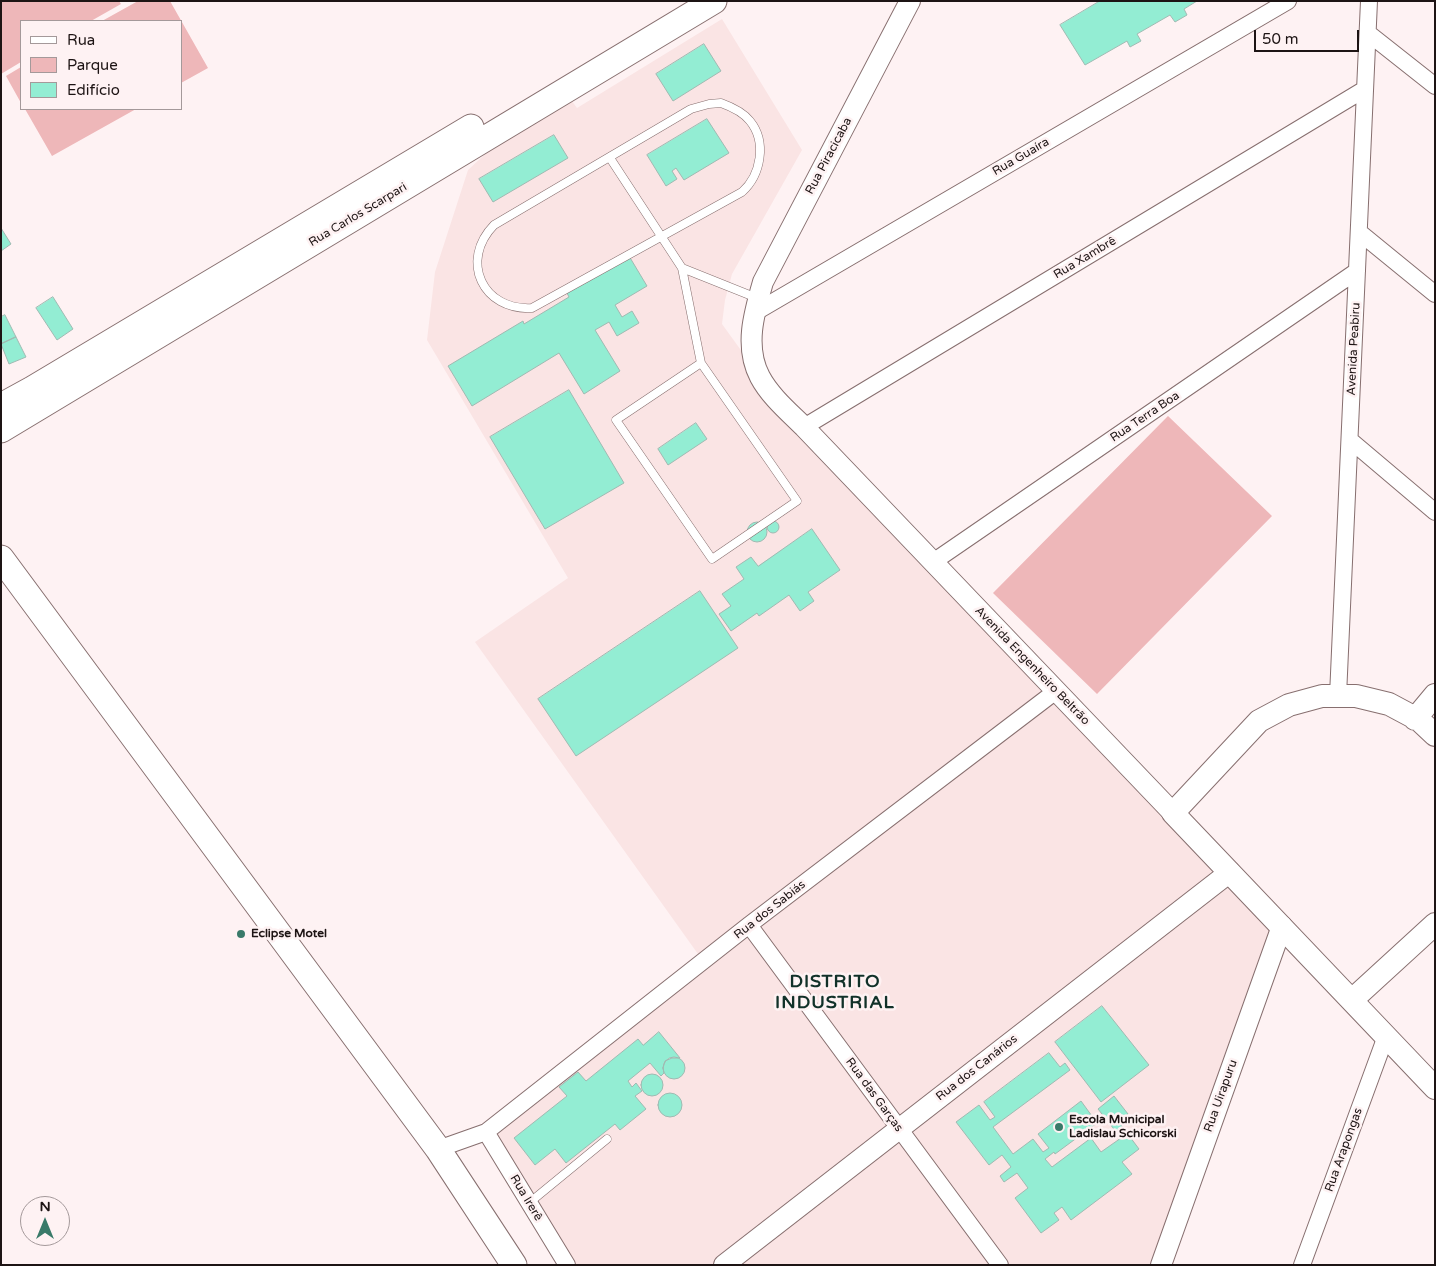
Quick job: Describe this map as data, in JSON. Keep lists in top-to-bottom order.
{
  "streets": {
    "main road": ["Rua Carlos Scarpari", "Avenida Engenheiro Beltrão"],
    "street": [
      "Rua Piracicaba",
      "Rua Guaíra",
      "Rua Xambrê",
      "Avenida Peabiru",
      "Rua Terra Boa",
      "Rua dos Sabiás",
      "Rua dos Canários",
      "Rua das Garças",
      "Rua Uirapuru",
      "Rua Arapongas",
      "Rua Irerê"
    ]
  },
  "crossings": [
    ["Rua Piracicaba", "Rua Guaíra"],
    ["Rua Piracicaba", "Avenida Engenheiro Beltrão"],
    ["Rua Guaíra", "Avenida Engenheiro Beltrão"],
    ["Rua Xambrê", "Avenida Peabiru"],
    ["Rua Xambrê", "Avenida Engenheiro Beltrão"],
    ["Avenida Peabiru", "Rua Terra Boa"],
    ["Rua Terra Boa", "Avenida Engenheiro Beltrão"],
    ["Avenida Engenheiro Beltrão", "Rua dos Sabiás"],
    ["Avenida Engenheiro Beltrão", "Rua dos Canários"],
    ["Avenida Engenheiro Beltrão", "Rua Uirapuru"],
    ["Avenida Engenheiro Beltrão", "Rua Arapongas"],
    ["Rua dos Sabiás", "Rua das Garças"],
    ["Rua dos Sabiás", "Rua Irerê"],
    ["Rua dos Canários", "Rua das Garças"]
  ],
  "districts": ["DISTRITO INDUSTRIAL"],
  "places": ["Eclipse Motel", "Escola Municipal Ladislau Schicorski"],
  "legend": ["Rua", "Parque", "Edifício"],
  "scale_bar": "50 m",
  "north": "top"
}
